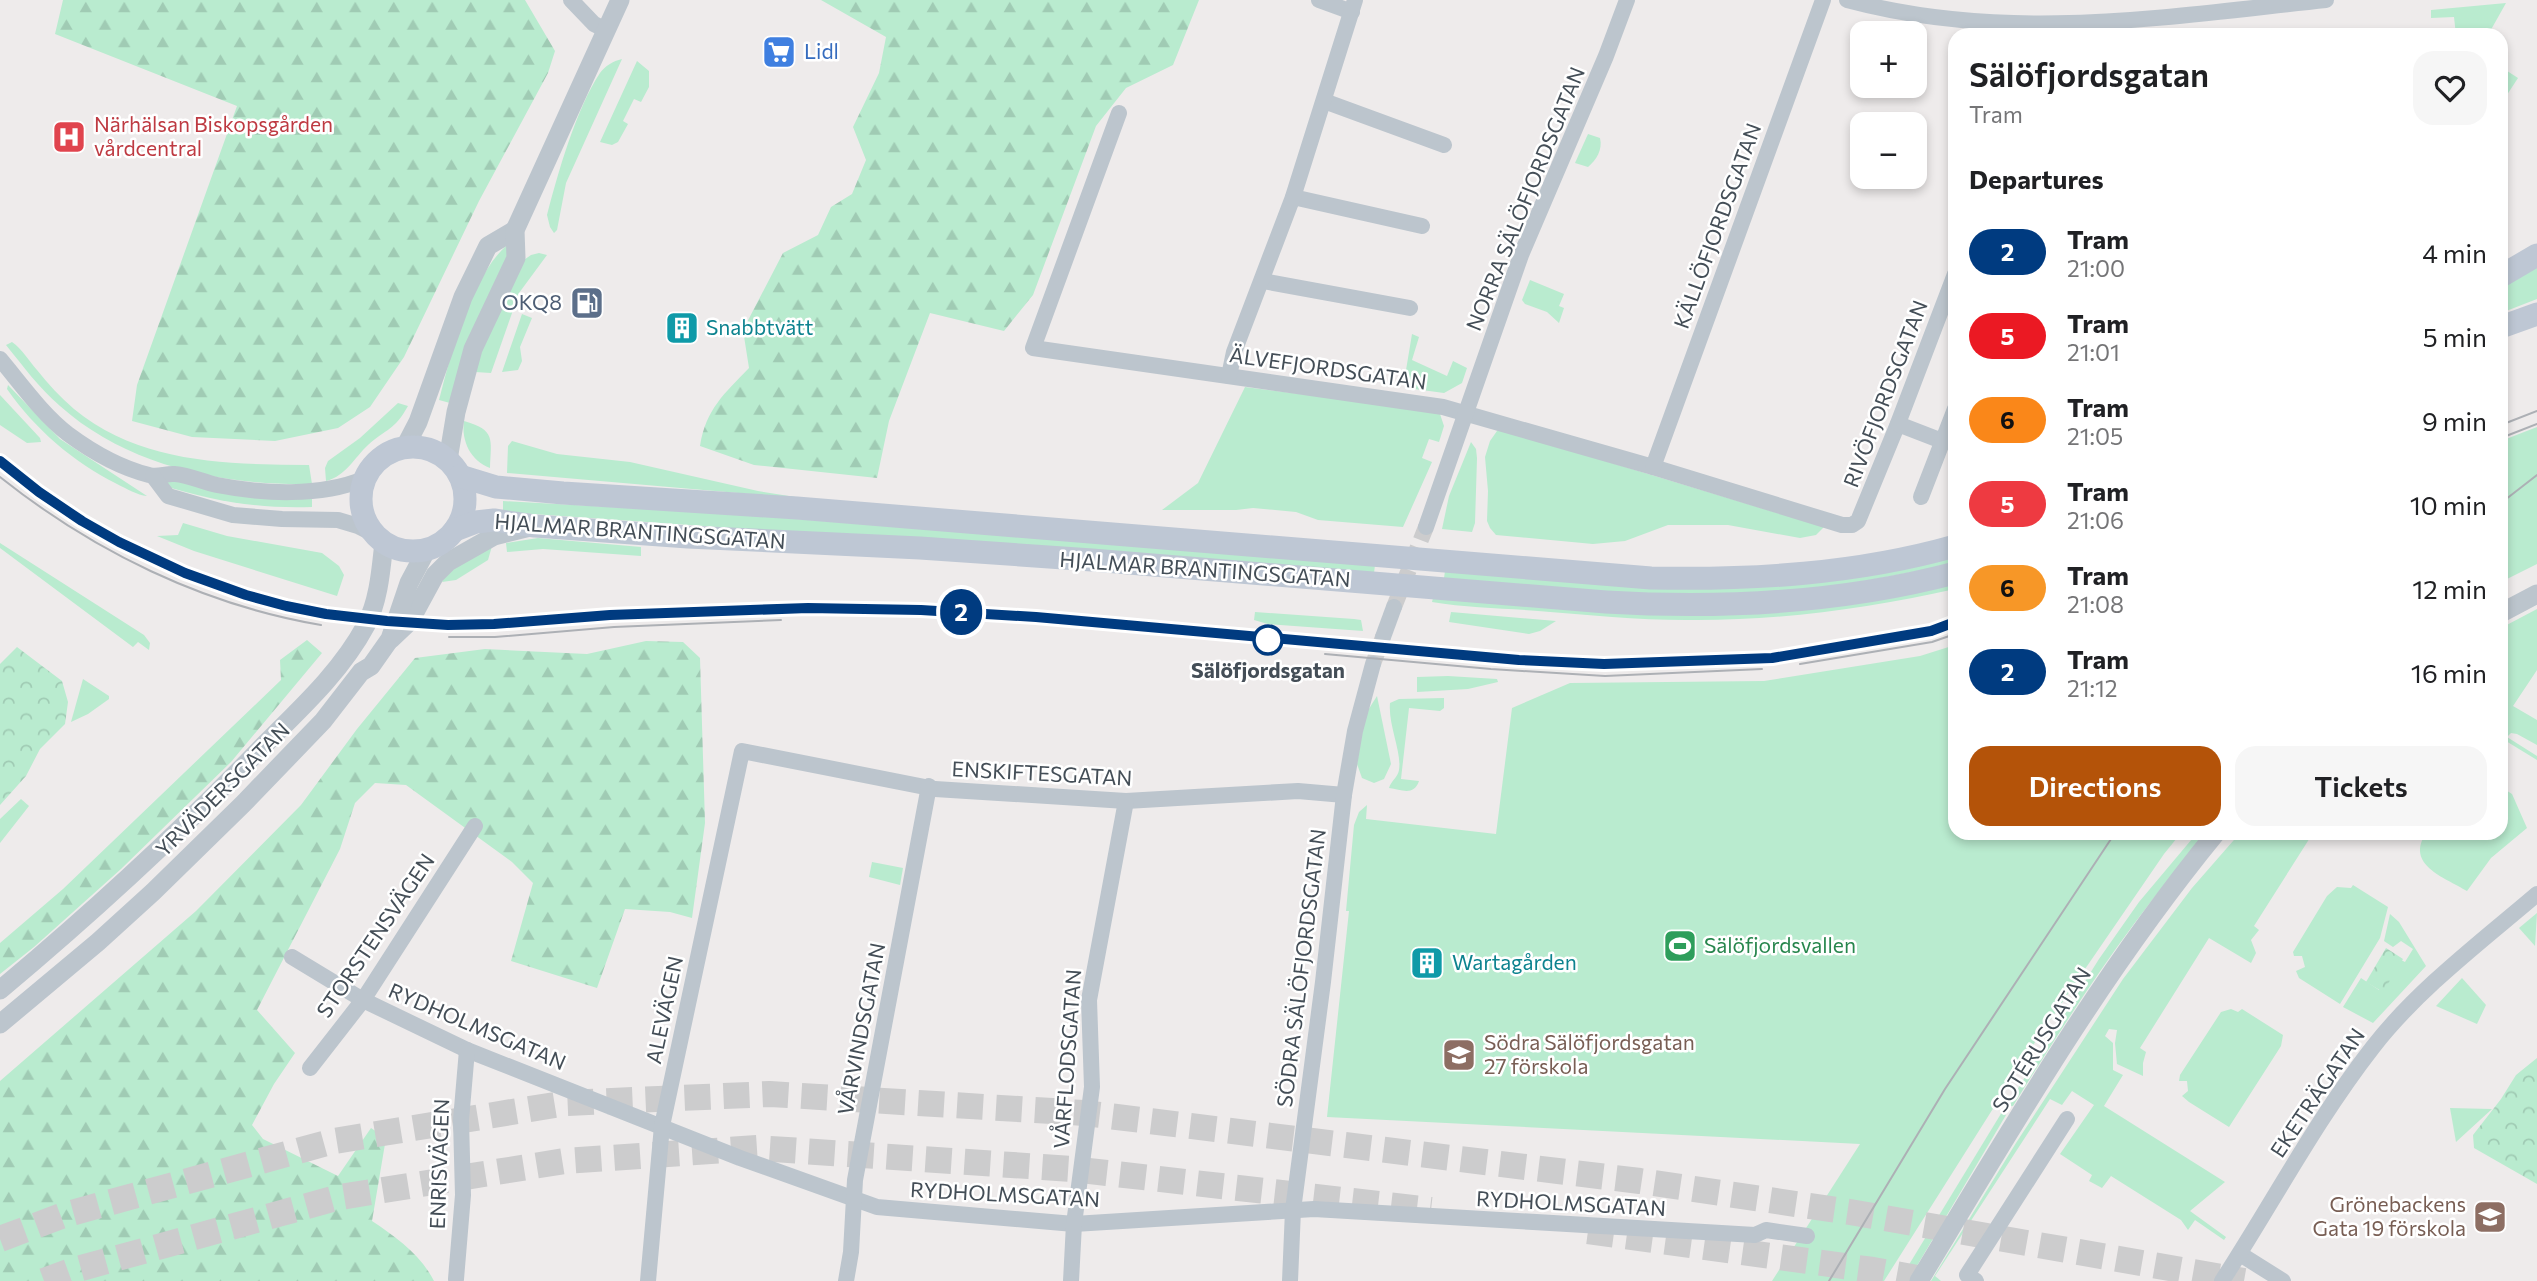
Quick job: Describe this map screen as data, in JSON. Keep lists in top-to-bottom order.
{
  "streets": {
    "main road": ["HJALMAR BRANTINGSGATAN"],
    "street": [
      "NORRA SÄLÖFJORDSGATAN",
      "KÄLLÖFJORDSGATAN",
      "ÄLVEFJORDSGATAN",
      "RIVÖFJORDSGATAN",
      "ENSKIFTESGATAN",
      "YRVÄDERSGATAN",
      "STORSTENSVÄGEN",
      "SÖDRA SÄLÖFJORDSGATAN",
      "ALEVÄGEN",
      "RYDHOLMSGATAN",
      "VÅRVINDSGATAN",
      "SOTÉRUSGATAN",
      "VÅRFLODSGATAN",
      "EKETRÄGATAN",
      "ENRISVÄGEN"
    ]
  },
  "crossings": [
    ["NORRA SÄLÖFJORDSGATAN", "ÄLVEFJORDSGATAN"],
    ["KÄLLÖFJORDSGATAN", "ÄLVEFJORDSGATAN"],
    ["ÄLVEFJORDSGATAN", "RIVÖFJORDSGATAN"],
    ["HJALMAR BRANTINGSGATAN", "YRVÄDERSGATAN"],
    ["ENSKIFTESGATAN", "SÖDRA SÄLÖFJORDSGATAN"],
    ["ENSKIFTESGATAN", "ALEVÄGEN"],
    ["ENSKIFTESGATAN", "VÅRVINDSGATAN"],
    ["ENSKIFTESGATAN", "VÅRFLODSGATAN"],
    ["STORSTENSVÄGEN", "RYDHOLMSGATAN"],
    ["SÖDRA SÄLÖFJORDSGATAN", "RYDHOLMSGATAN"],
    ["ALEVÄGEN", "RYDHOLMSGATAN"],
    ["RYDHOLMSGATAN", "VÅRVINDSGATAN"],
    ["RYDHOLMSGATAN", "VÅRFLODSGATAN"],
    ["RYDHOLMSGATAN", "ENRISVÄGEN"]
  ],
  "places": {
    "supermarket": ["Lidl"],
    "hospital": ["Närhälsan Biskopsgården vårdcentral"],
    "fuel station": ["OKQ8"],
    "building": ["Snabbtvätt", "Wartagården"],
    "other": ["Sälöfjordsgatan"],
    "sports": ["Sälöfjordsvallen"],
    "school or university": ["Södra Sälöfjordsgatan 27 förskola", "Grönebackens Gata 19 förskola"]
  },
  "lines": ["tram line 2"],
  "page": {
    "on_map": "2",
    "map_buttons": ["+", "−"],
    "heading": [
      ["Sälöfjordsgatan", "Tram"],
      "Departures"
    ],
    "list": [
      {
        "mark": "2",
        "name": "Tram",
        "note": "21:00",
        "value": "4 min"
      },
      {
        "mark": "5",
        "name": "Tram",
        "note": "21:01",
        "value": "5 min"
      },
      {
        "mark": "6",
        "name": "Tram",
        "note": "21:05",
        "value": "9 min"
      },
      {
        "mark": "5",
        "name": "Tram",
        "note": "21:06",
        "value": "10 min"
      },
      {
        "mark": "6",
        "name": "Tram",
        "note": "21:08",
        "value": "12 min"
      },
      {
        "mark": "2",
        "name": "Tram",
        "note": "21:12",
        "value": "16 min"
      }
    ],
    "buttons": ["Directions", "Tickets"]
  }
}
